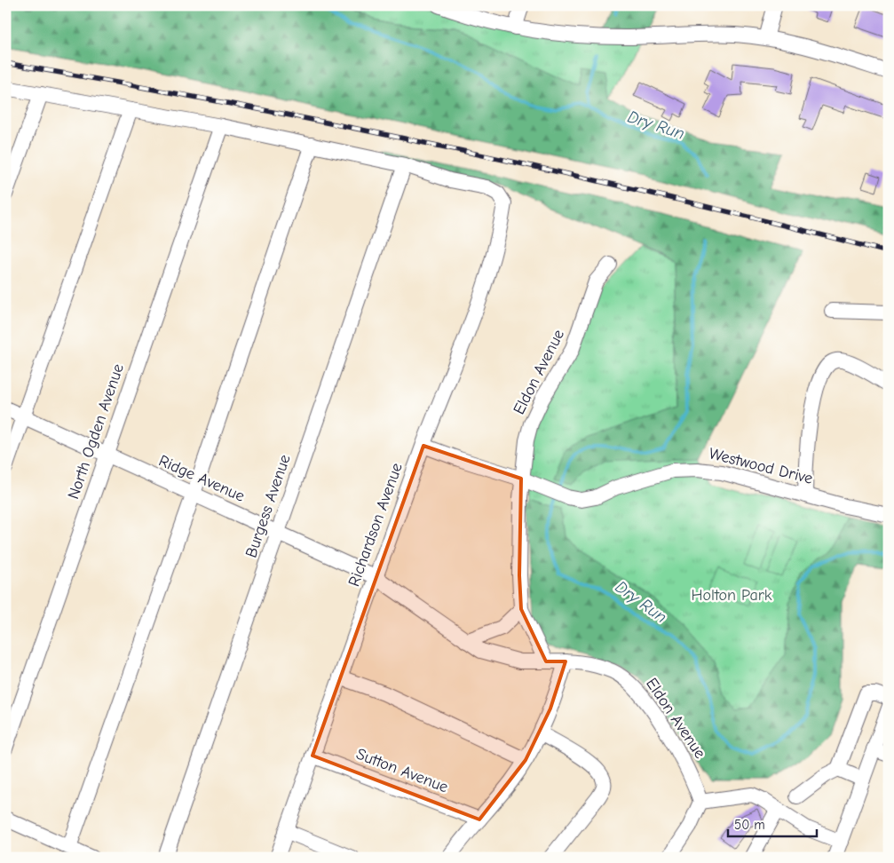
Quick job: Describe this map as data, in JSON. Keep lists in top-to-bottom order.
{
  "streets": {
    "street": [
      "Eldon Avenue",
      "North Ogden Avenue",
      "Westwood Drive",
      "Ridge Avenue",
      "Burgess Avenue",
      "Richardson Avenue",
      "Sutton Avenue"
    ]
  },
  "crossings": [
    ["Eldon Avenue", "Westwood Drive"],
    ["Eldon Avenue", "Ridge Avenue"],
    ["North Ogden Avenue", "Ridge Avenue"],
    ["Westwood Drive", "Richardson Avenue"],
    ["Ridge Avenue", "Burgess Avenue"],
    ["Ridge Avenue", "Richardson Avenue"],
    ["Burgess Avenue", "Richardson Avenue"],
    ["Richardson Avenue", "Sutton Avenue"]
  ],
  "water": ["Dry Run"],
  "parks": ["Holton Park"],
  "scale_bar": "50 m"
}
